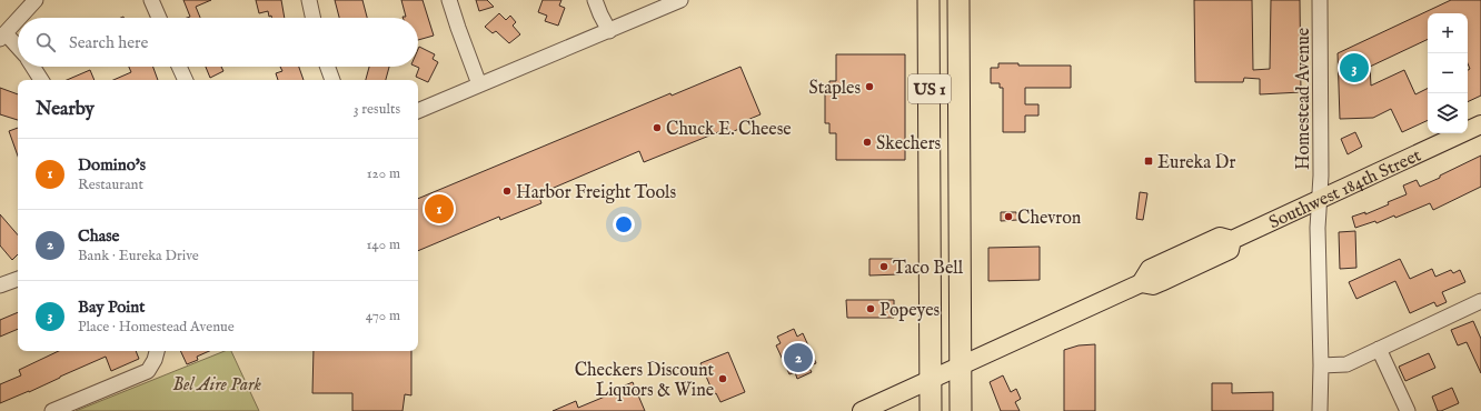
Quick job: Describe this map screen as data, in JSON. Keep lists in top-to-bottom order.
{
  "streets": {
    "highway": ["US 1"],
    "main road": ["Southwest 184th Street"],
    "street": ["Homestead Avenue"]
  },
  "crossings": [
    ["US 1", "Southwest 184th Street"],
    ["Homestead Avenue", "Southwest 184th Street"]
  ],
  "parks": ["Bel Aire Park"],
  "places": {
    "other": [
      "Staples",
      "Chuck E. Cheese",
      "Skechers",
      "Harbor Freight Tools",
      "Chevron",
      "Taco Bell",
      "Popeyes",
      "Checkers Discount Liquors & Wine"
    ],
    "transit": ["Eureka Dr"]
  },
  "page": {
    "map_buttons": ["+", "−"],
    "search": "Search here",
    "pins": ["3", "1", "2"],
    "heading": ["Nearby", "3 results"],
    "list": [
      {
        "mark": "1",
        "name": "Domino's",
        "note": "Restaurant",
        "value": "120 m"
      },
      {
        "mark": "2",
        "name": "Chase",
        "note": "Bank · Eureka Drive",
        "value": "140 m"
      },
      {
        "mark": "3",
        "name": "Bay Point",
        "note": "Place · Homestead Avenue",
        "value": "470 m"
      }
    ]
  }
}
